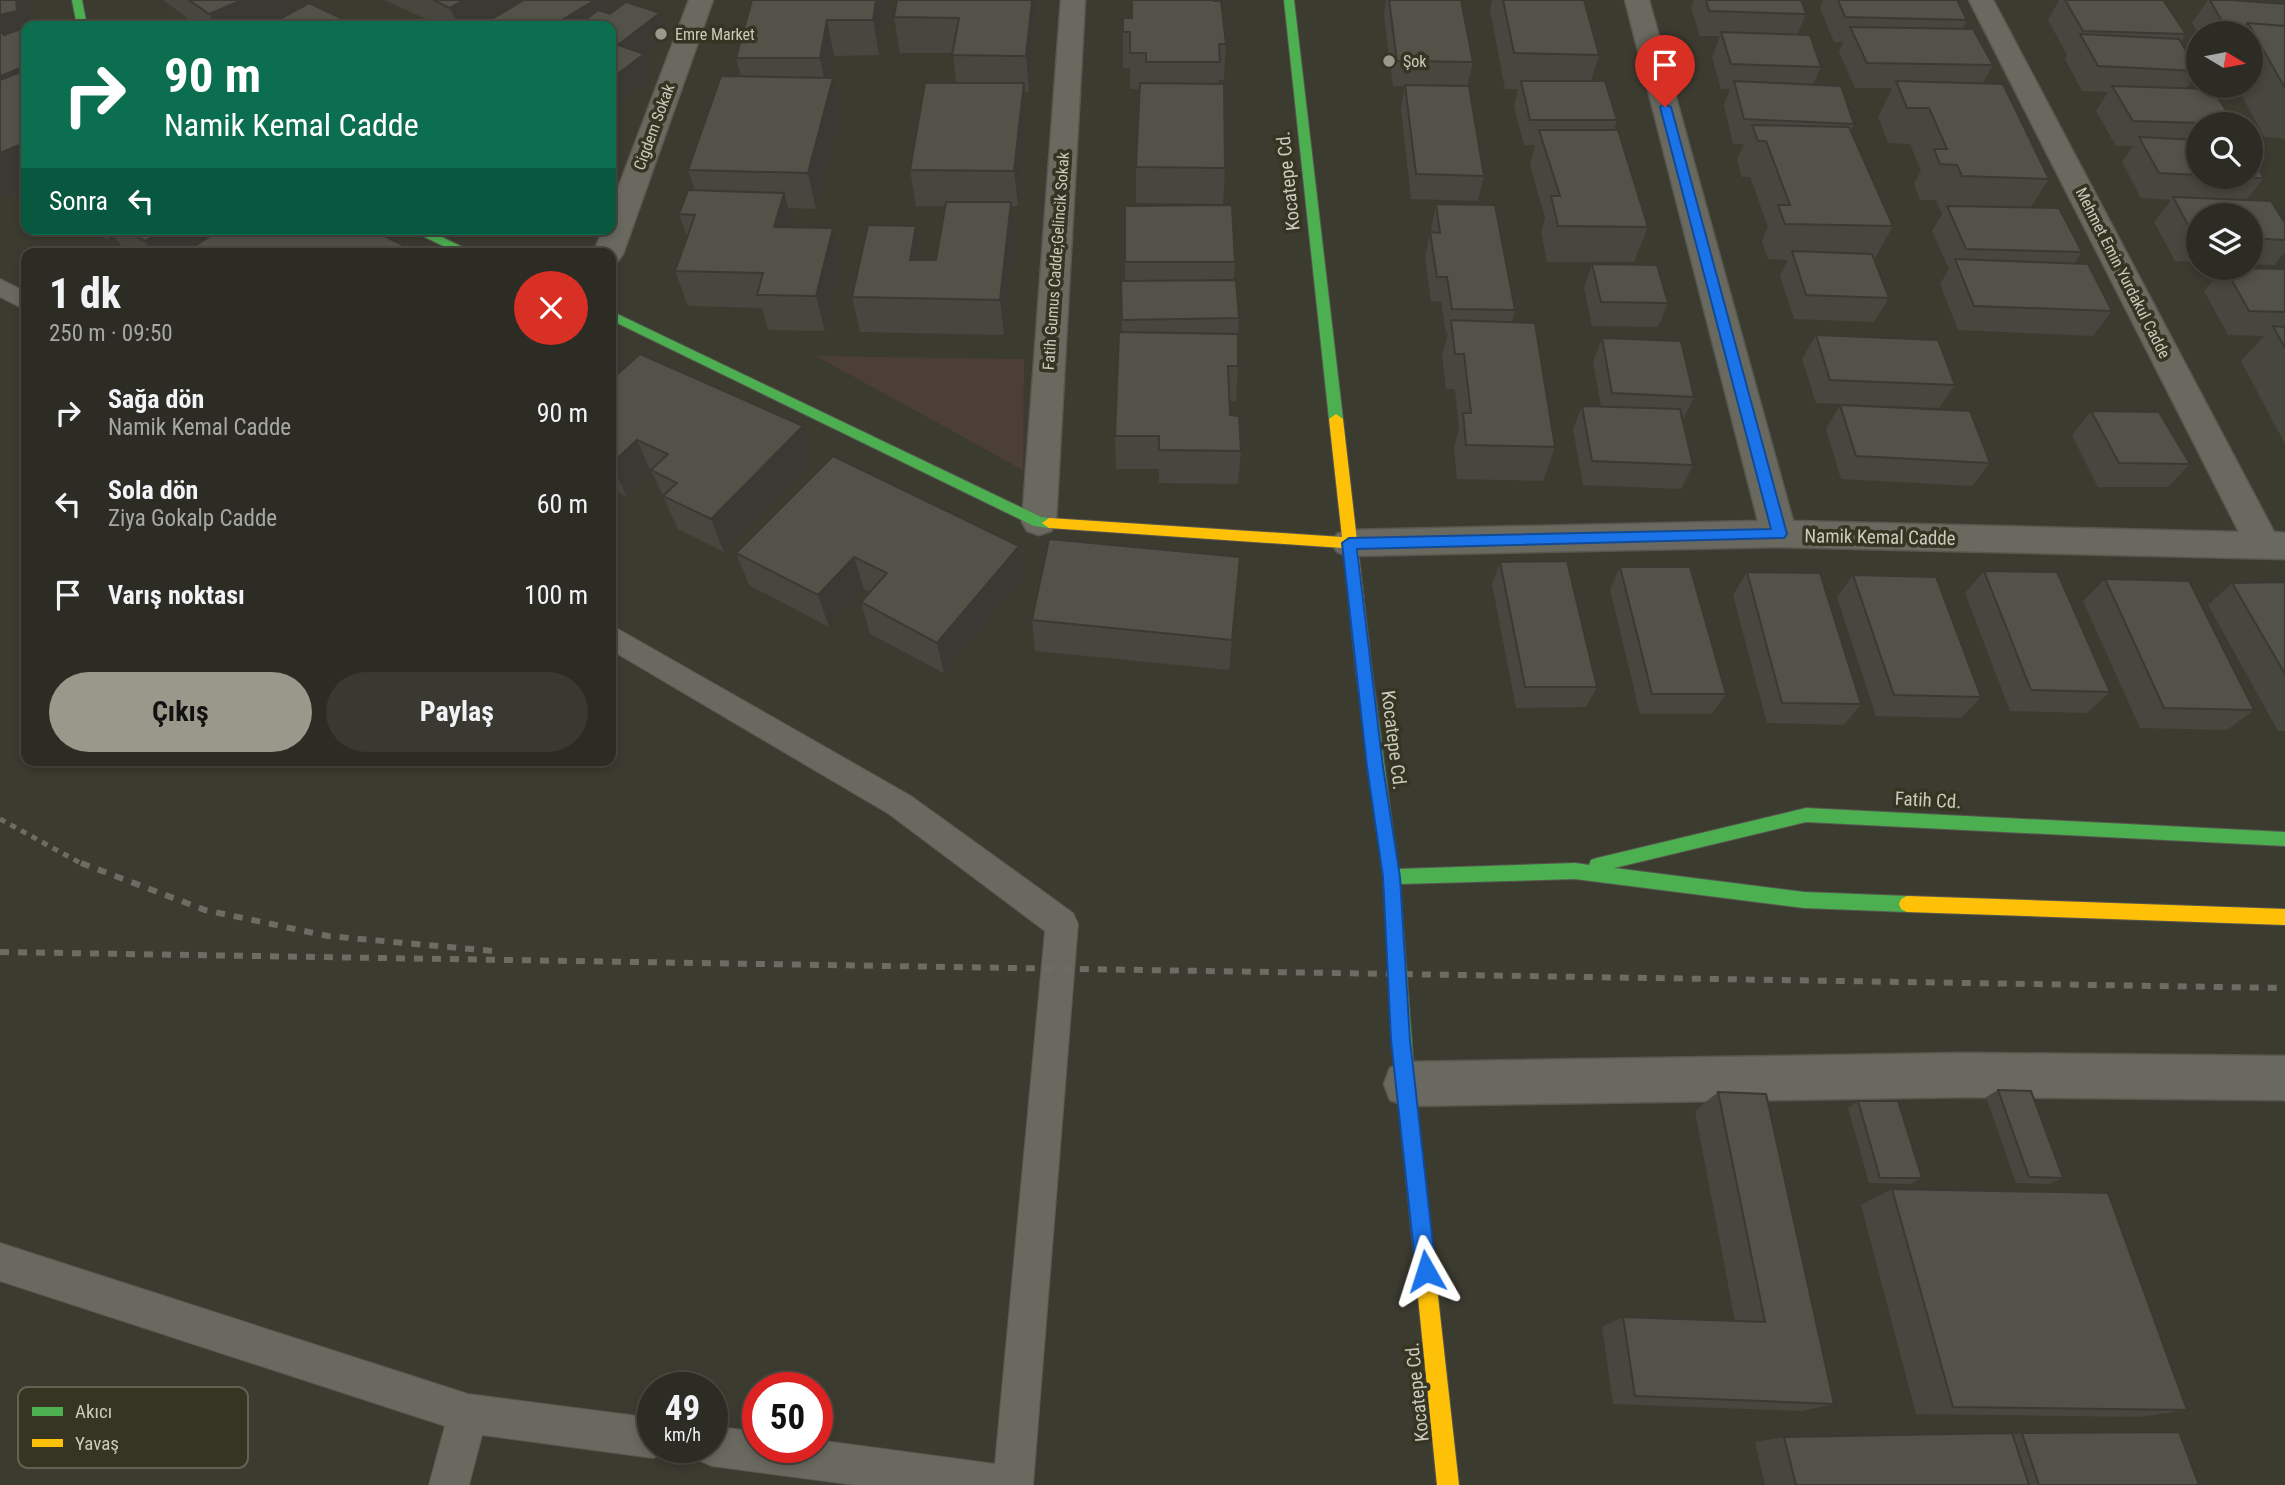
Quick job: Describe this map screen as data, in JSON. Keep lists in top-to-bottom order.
{
  "streets": {
    "street": [
      "Cigdem Sokak",
      "Kocatepe Cd.",
      "Fatih Gumus Cadde;Gelincik Sokak",
      "Mehmet Emin Yurdakul Cadde",
      "Namik Kemal Cadde",
      "Fatih Cd."
    ]
  },
  "crossings": [
    ["Kocatepe Cd.", "Namik Kemal Cadde"],
    ["Kocatepe Cd.", "Fatih Cd."],
    ["Mehmet Emin Yurdakul Cadde", "Namik Kemal Cadde"]
  ],
  "places": ["Emre Market", "Şok"],
  "legend": ["Akıcı", "Yavaş"],
  "north": "right",
  "page": {
    "turn": ["90 m", "Namik Kemal Cadde"],
    "then": "Sonra",
    "heading": ["1 dk", "250 m · 09:50"],
    "list": [
      {
        "name": "Sağa dön",
        "note": "Namik Kemal Cadde",
        "value": "90 m"
      },
      {
        "name": "Sola dön",
        "note": "Ziya Gokalp Cadde",
        "value": "60 m"
      },
      {
        "name": "Varış noktası",
        "value": "100 m"
      }
    ],
    "buttons": ["Çıkış", "Paylaş"],
    "speed": "49 km/h",
    "limit": "50"
  }
}
